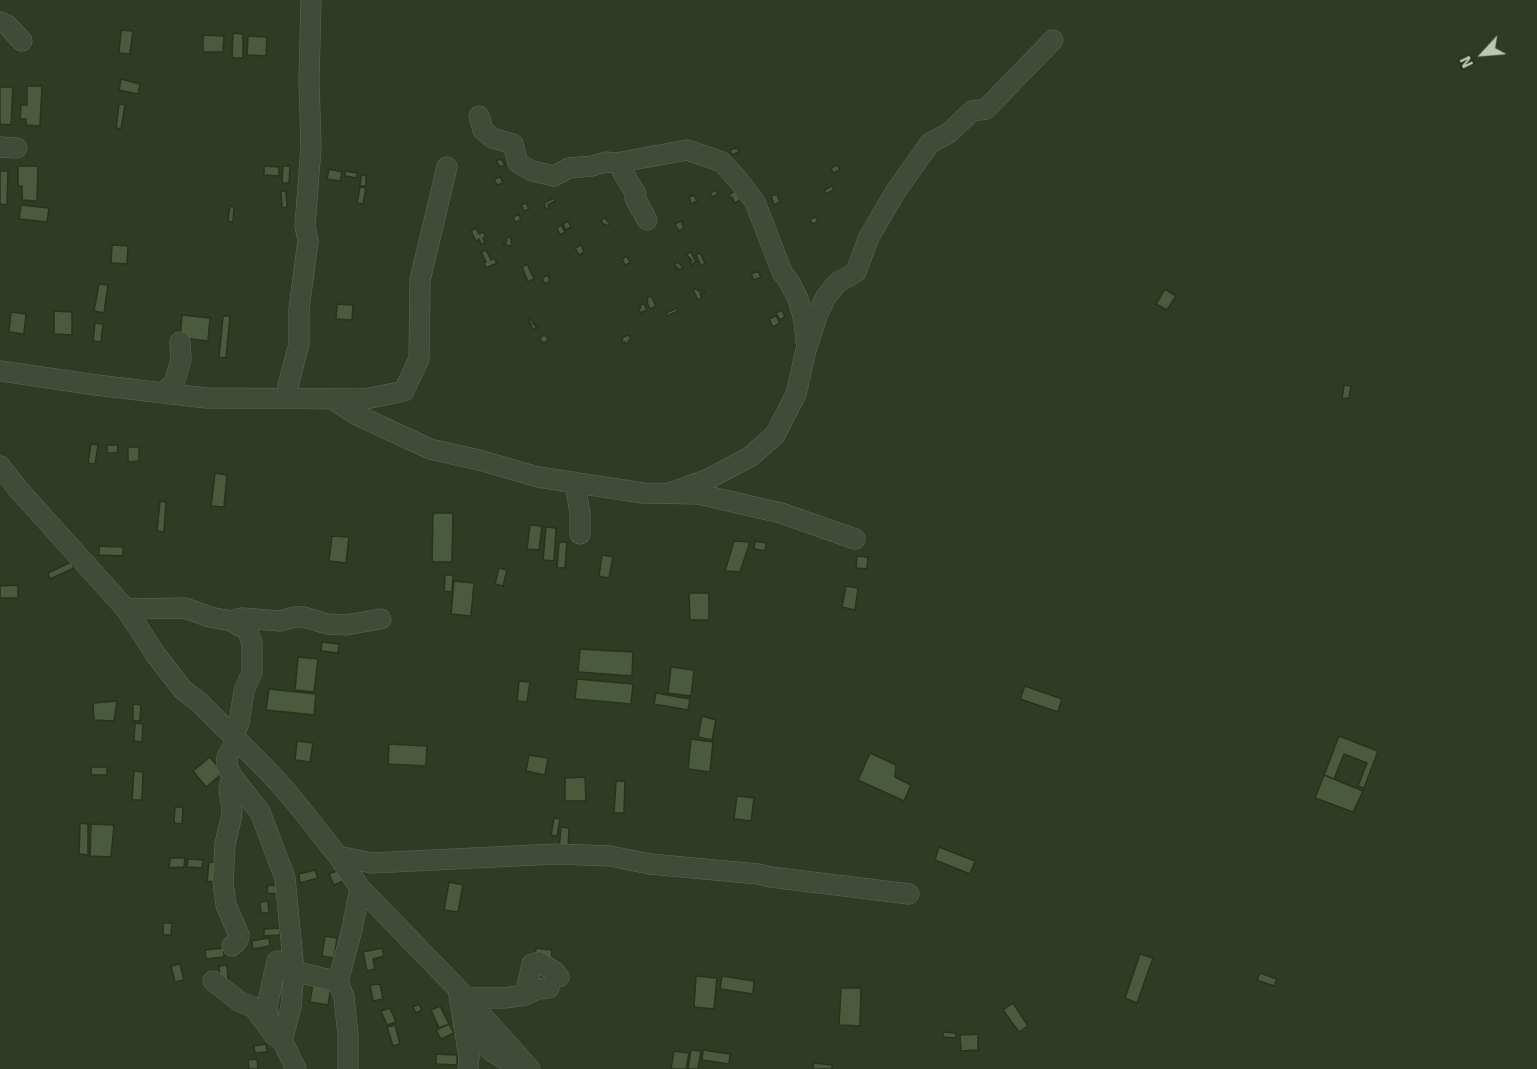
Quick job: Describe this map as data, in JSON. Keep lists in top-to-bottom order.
{
  "north": "bottom left"
}
